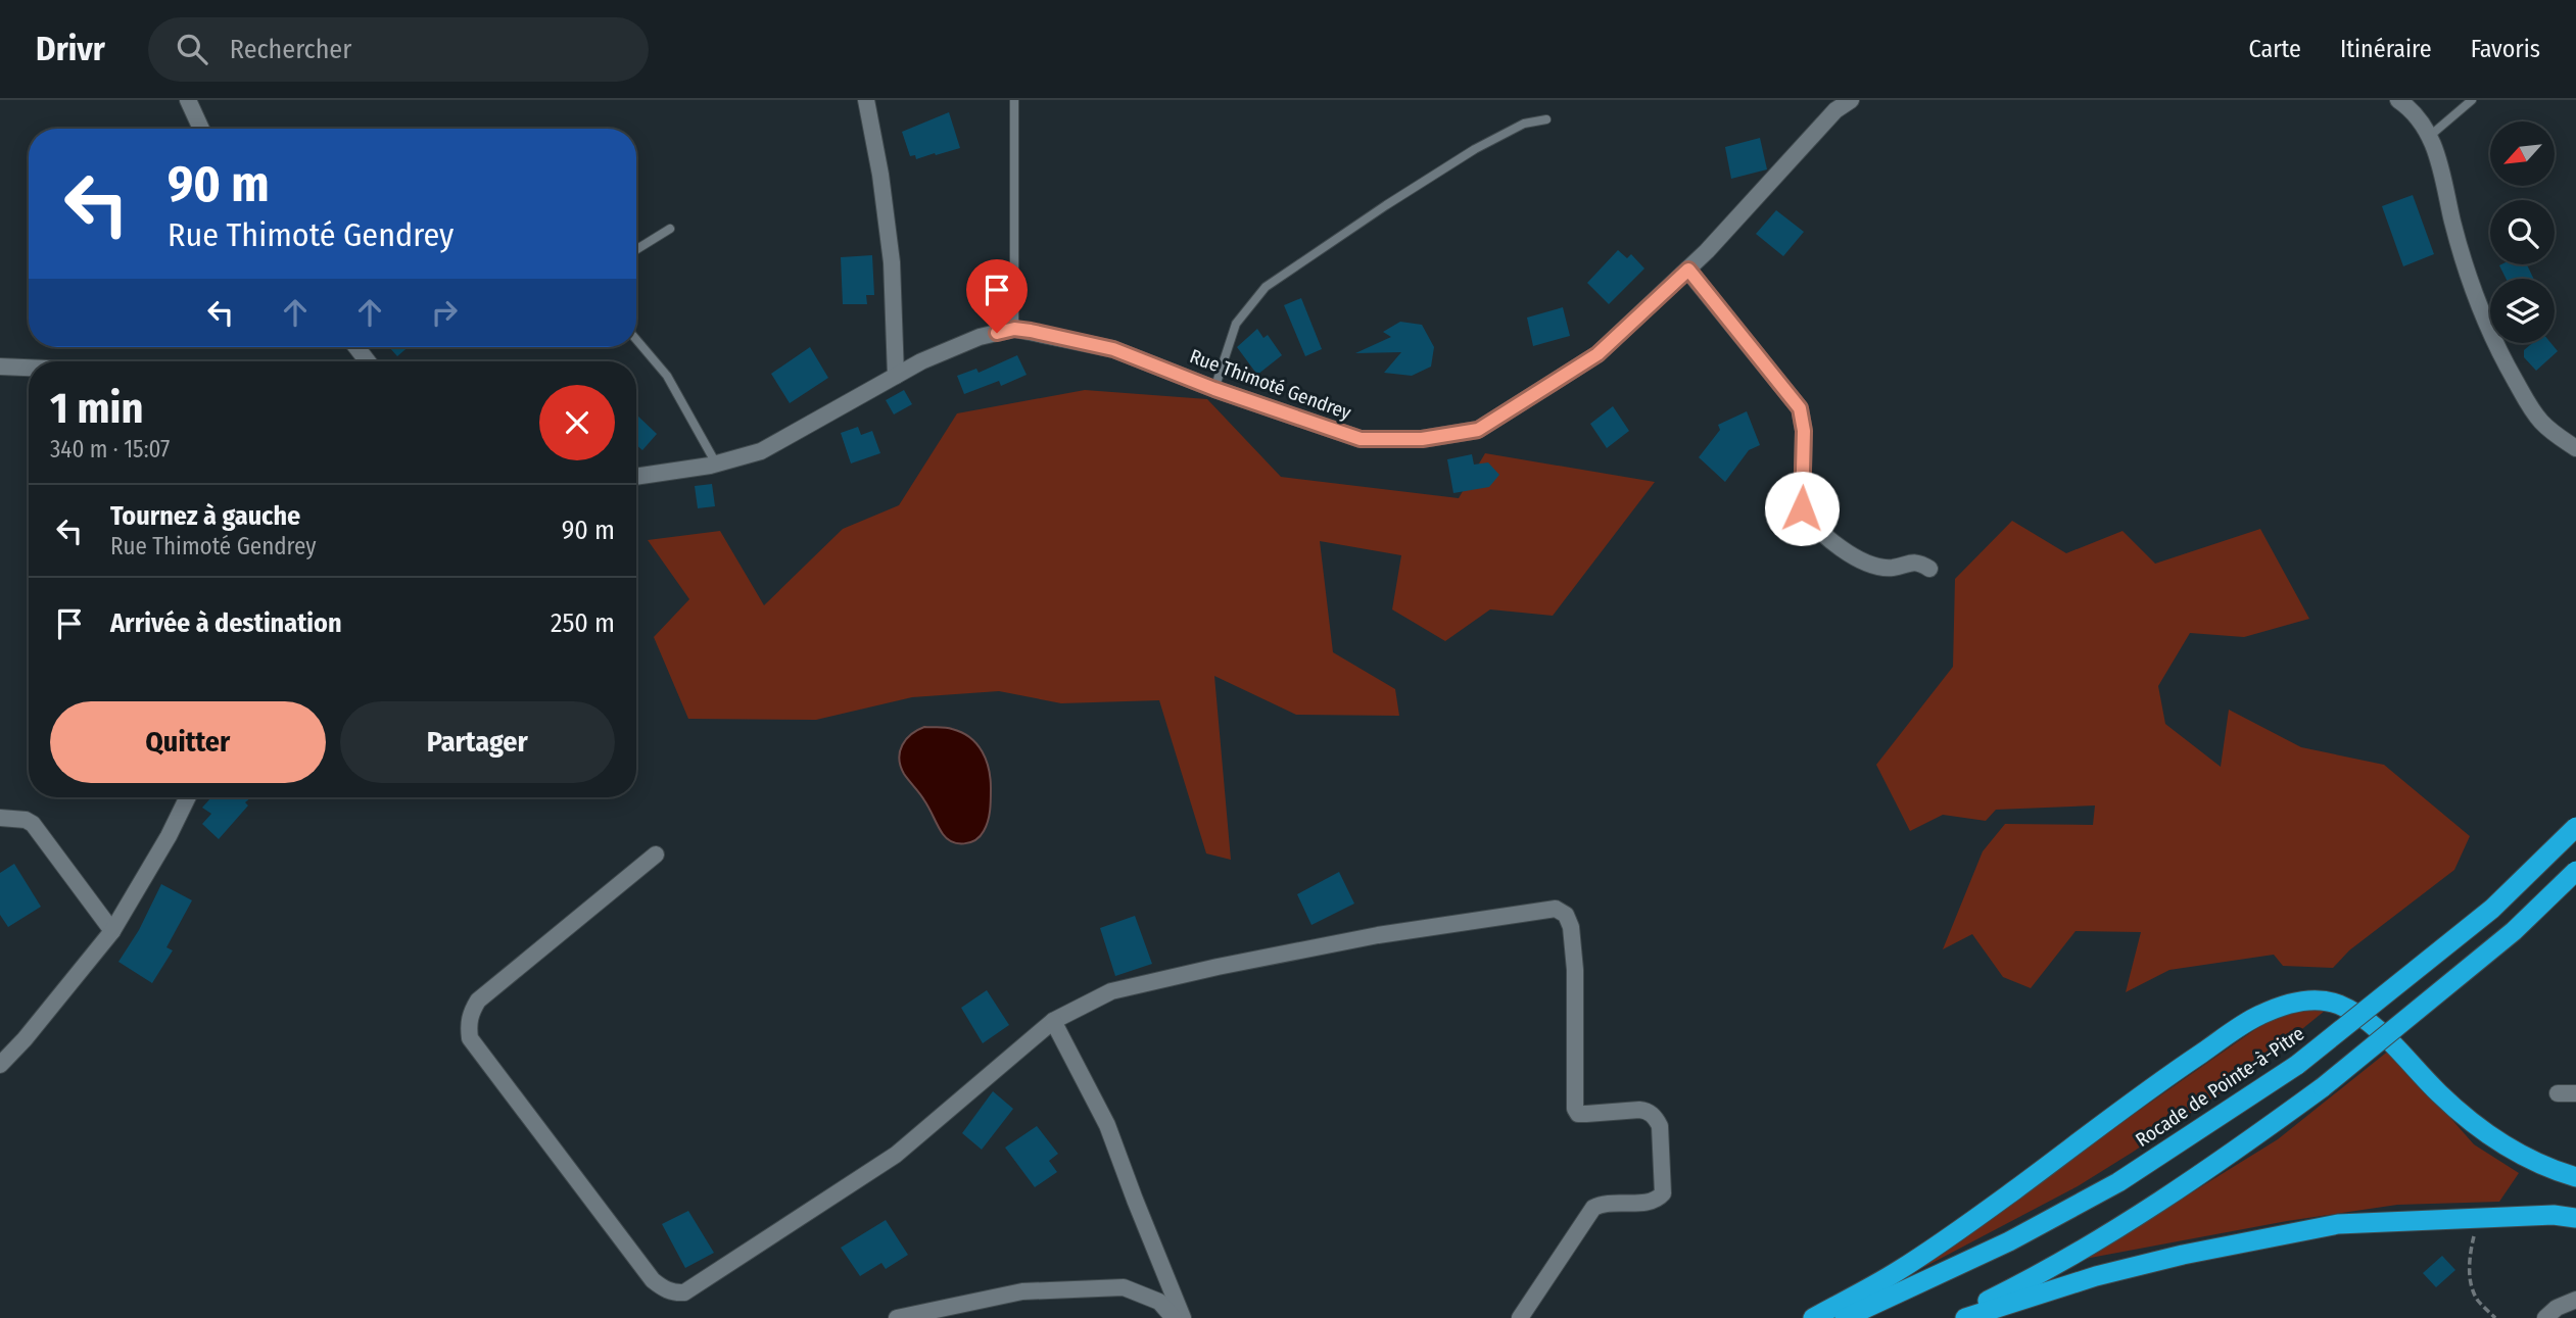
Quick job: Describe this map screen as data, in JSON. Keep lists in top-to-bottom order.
{
  "streets": {
    "highway": ["Rocade de Pointe-à-Pitre"],
    "street": ["Rue Thimoté Gendrey"]
  },
  "north": "bottom left",
  "page": {
    "header": "Drivr",
    "search": "Rechercher",
    "nav": ["Carte", "Itinéraire", "Favoris"],
    "turn": ["90 m", "Rue Thimoté Gendrey"],
    "heading": ["1 min", "340 m · 15:07"],
    "list": [
      {
        "name": "Tournez à gauche",
        "note": "Rue Thimoté Gendrey",
        "value": "90 m"
      },
      {
        "name": "Arrivée à destination",
        "value": "250 m"
      }
    ],
    "buttons": ["Quitter", "Partager"]
  }
}
